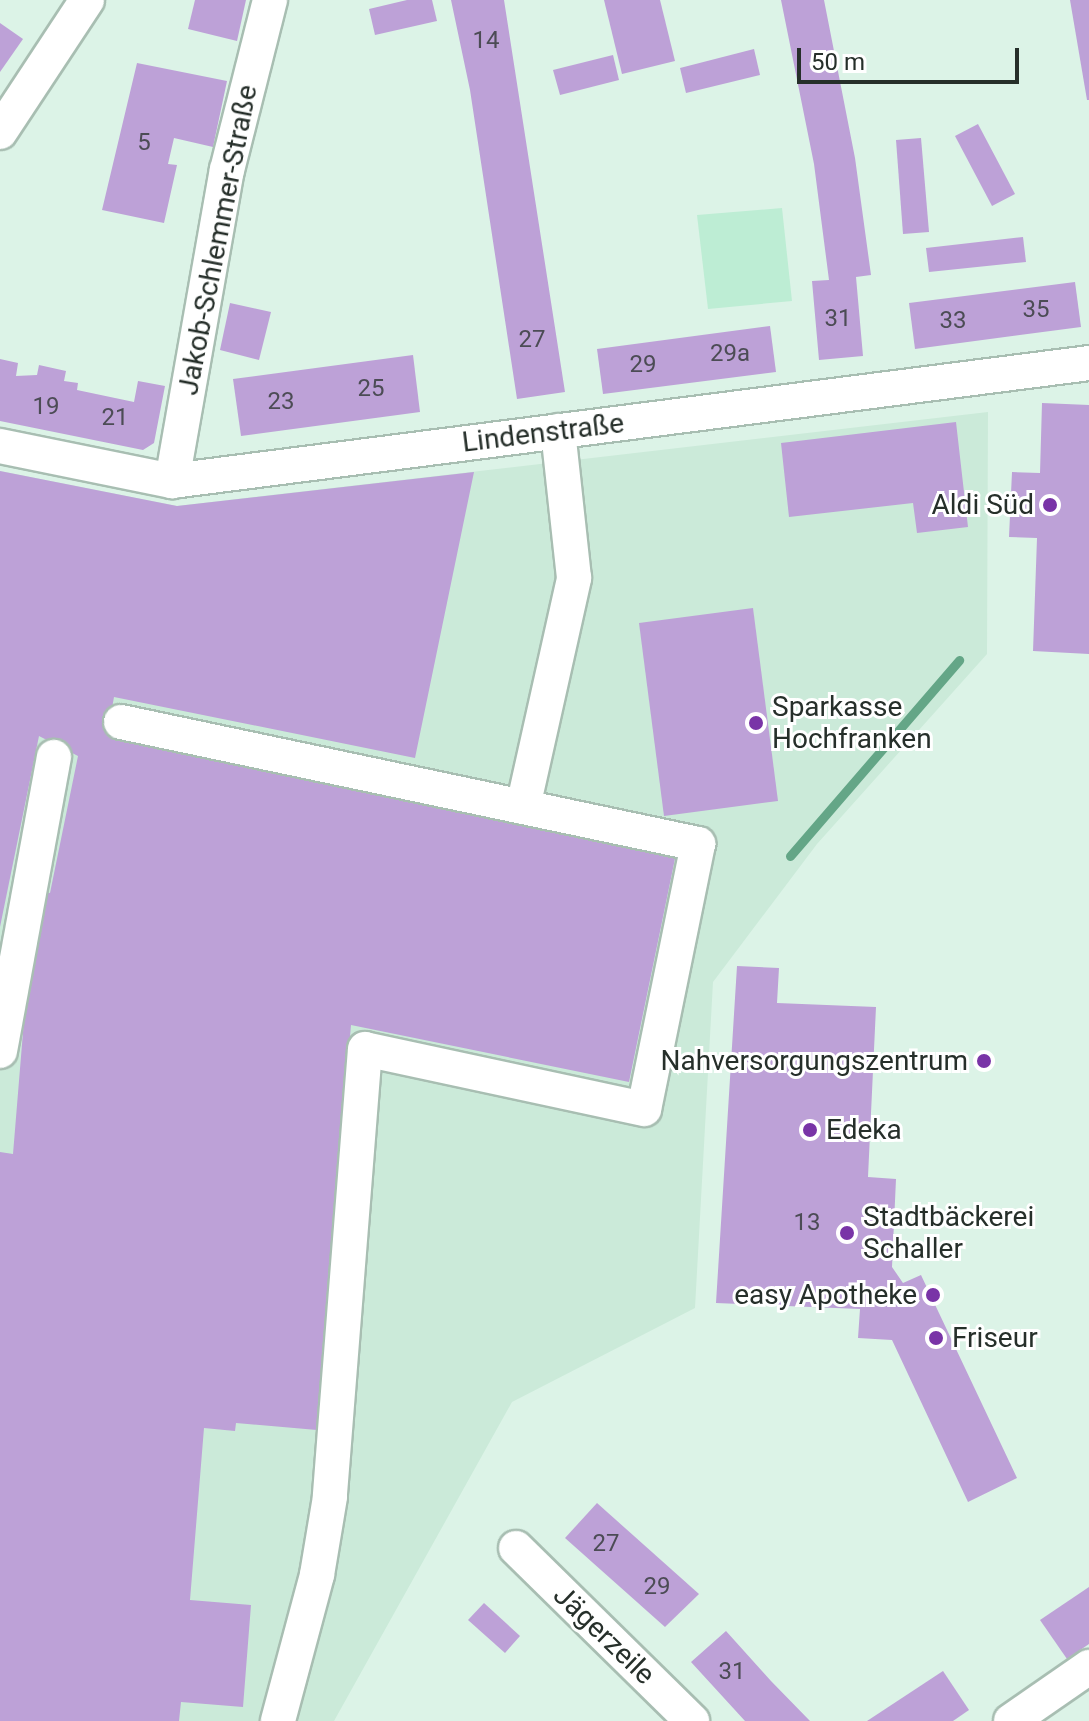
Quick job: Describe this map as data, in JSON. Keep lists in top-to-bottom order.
{
  "streets": {
    "street": ["Jakob-Schlemmer-Straße", "Lindenstraße", "Jägerzeile"]
  },
  "crossings": [
    ["Jakob-Schlemmer-Straße", "Lindenstraße"]
  ],
  "places": [
    "Aldi Süd",
    "Sparkasse Hochfranken",
    "Nahversorgungszentrum",
    "Edeka",
    "Stadtbäckerei Schaller",
    "easy Apotheke",
    "Friseur"
  ],
  "house_numbers": [
    "14",
    "5",
    "35",
    "31",
    "33",
    "27",
    "29a",
    "29",
    "25",
    "23",
    "19",
    "21",
    "13",
    "27",
    "29",
    "31"
  ],
  "scale_bar": "50 m"
}
